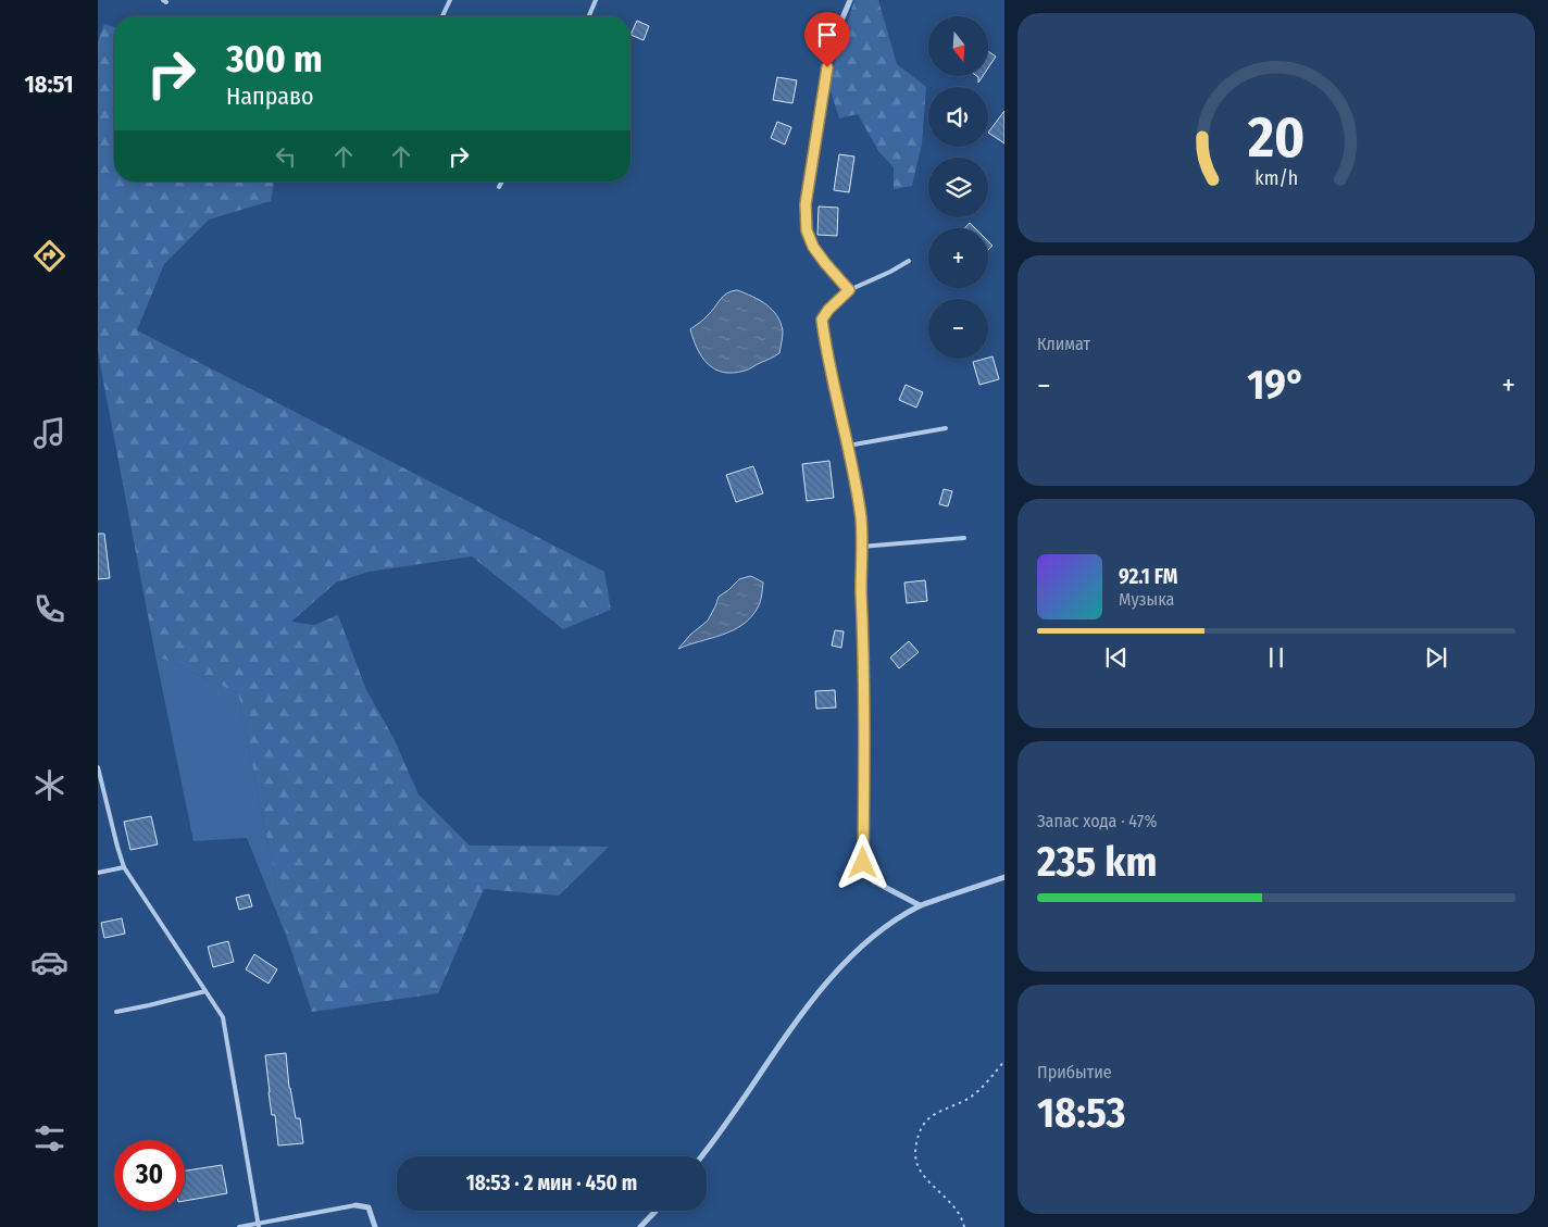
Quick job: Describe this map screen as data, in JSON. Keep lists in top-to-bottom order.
{
  "north": "bottom",
  "page": {
    "tabs": "18:51",
    "map_buttons": ["+", "−"],
    "turn": ["300 m", "Направо"],
    "tile": [
      "Климат",
      ["Запас хода · 47%", "235 km"],
      ["Прибытие", "18:53"]
    ],
    "heat": ["−", "19°", "+"],
    "song": ["92.1 FM", "Музыка"],
    "limit": "30",
    "trip": "18:53 · 2 мин · 450 m",
    "gauge": ["20", "km/h"]
  }
}
